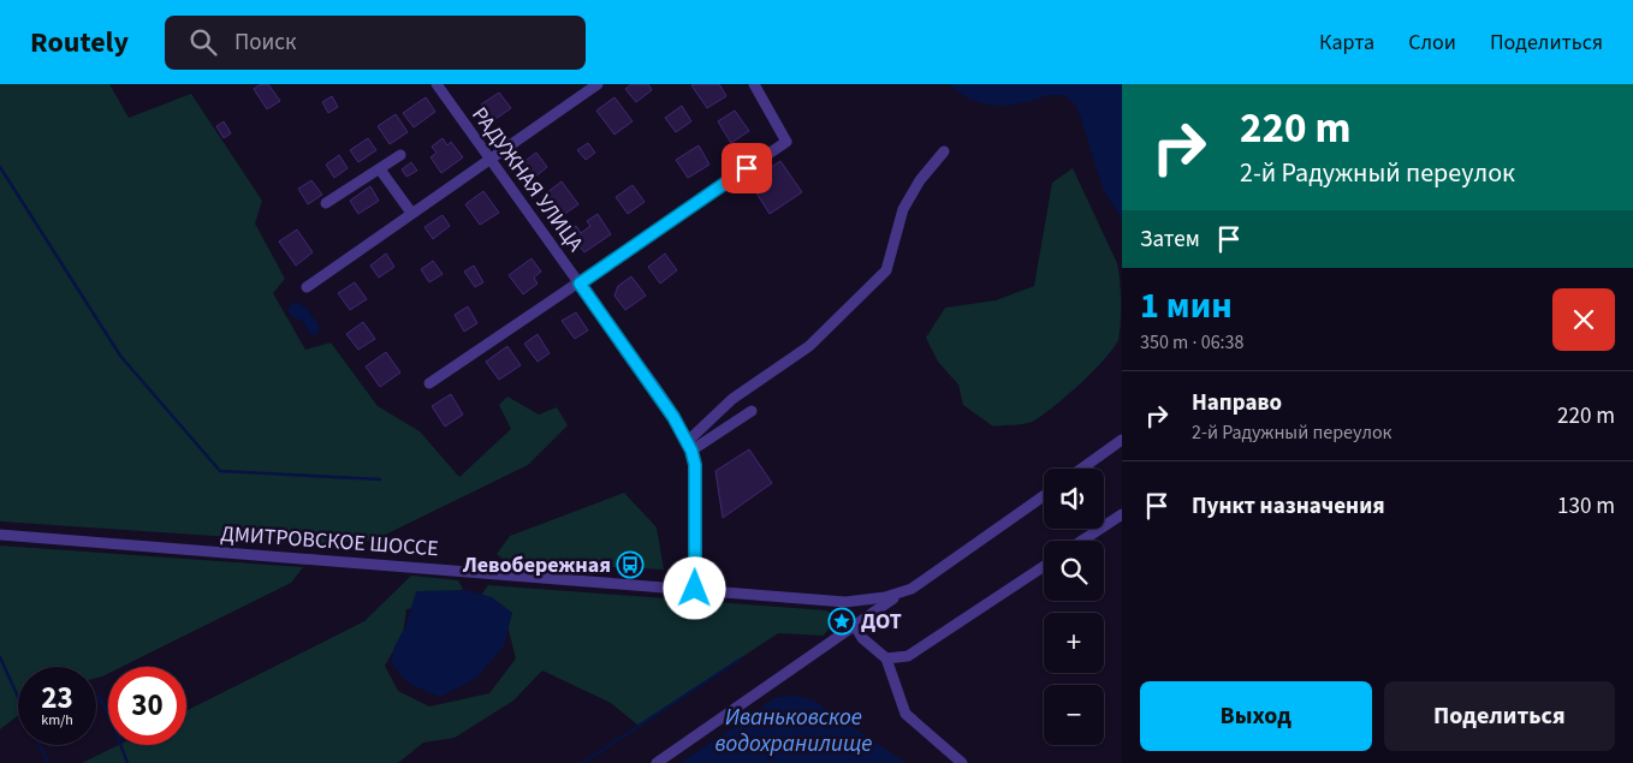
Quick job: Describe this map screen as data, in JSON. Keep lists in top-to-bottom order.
{
  "streets": {
    "street": ["РАДУЖНАЯ УЛИЦА", "ДМИТРОВСКОЕ ШОССЕ"]
  },
  "crossings": [
    ["РАДУЖНАЯ УЛИЦА", "ДМИТРОВСКОЕ ШОССЕ"]
  ],
  "water": ["Иваньковское водохранилище"],
  "places": {
    "bus stop": ["Левобережная"],
    "place": ["ДОТ"]
  },
  "page": {
    "header": "Routely",
    "search": "Поиск",
    "nav": ["Карта", "Слои", "Поделиться"],
    "turn": ["220 m", "2-й Радужный переулок"],
    "then": "Затем",
    "heading": ["1 мин", "350 m · 06:38"],
    "list": [
      {
        "name": "Направо",
        "note": "2-й Радужный переулок",
        "value": "220 m"
      },
      {
        "name": "Пункт назначения",
        "value": "130 m"
      }
    ],
    "map_buttons": ["+", "−"],
    "speed": "23 km/h",
    "limit": "30",
    "buttons": ["Выход", "Поделиться"]
  }
}
